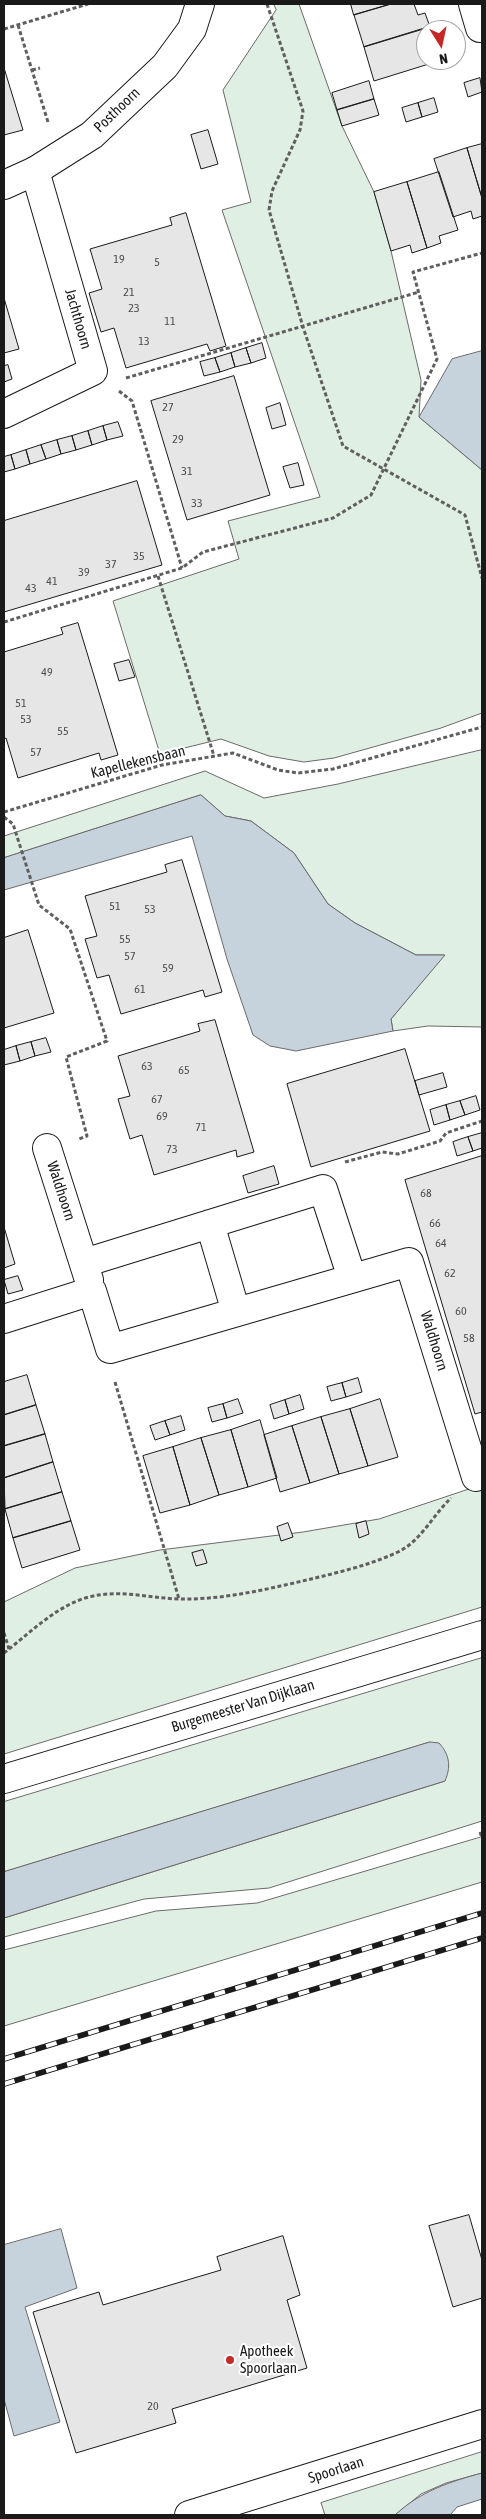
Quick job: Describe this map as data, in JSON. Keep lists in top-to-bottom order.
{
  "streets": {
    "street": [
      "Posthoorn",
      "Jachthoorn",
      "Waldhoorn",
      "Burgemeester Van Dijklaan",
      "Spoorlaan"
    ],
    "path": ["Kapellekensbaan"]
  },
  "crossings": [
    ["Posthoorn", "Jachthoorn"]
  ],
  "places": ["Apotheek Spoorlaan"],
  "house_numbers": [
    "19",
    "5",
    "21",
    "23",
    "11",
    "13",
    "27",
    "29",
    "31",
    "33",
    "35",
    "37",
    "39",
    "41",
    "43",
    "49",
    "51",
    "53",
    "55",
    "57",
    "51",
    "53",
    "55",
    "57",
    "59",
    "61",
    "63",
    "65",
    "67",
    "69",
    "71",
    "73",
    "68",
    "66",
    "64",
    "62",
    "60",
    "58",
    "20"
  ],
  "north": "bottom"
}
